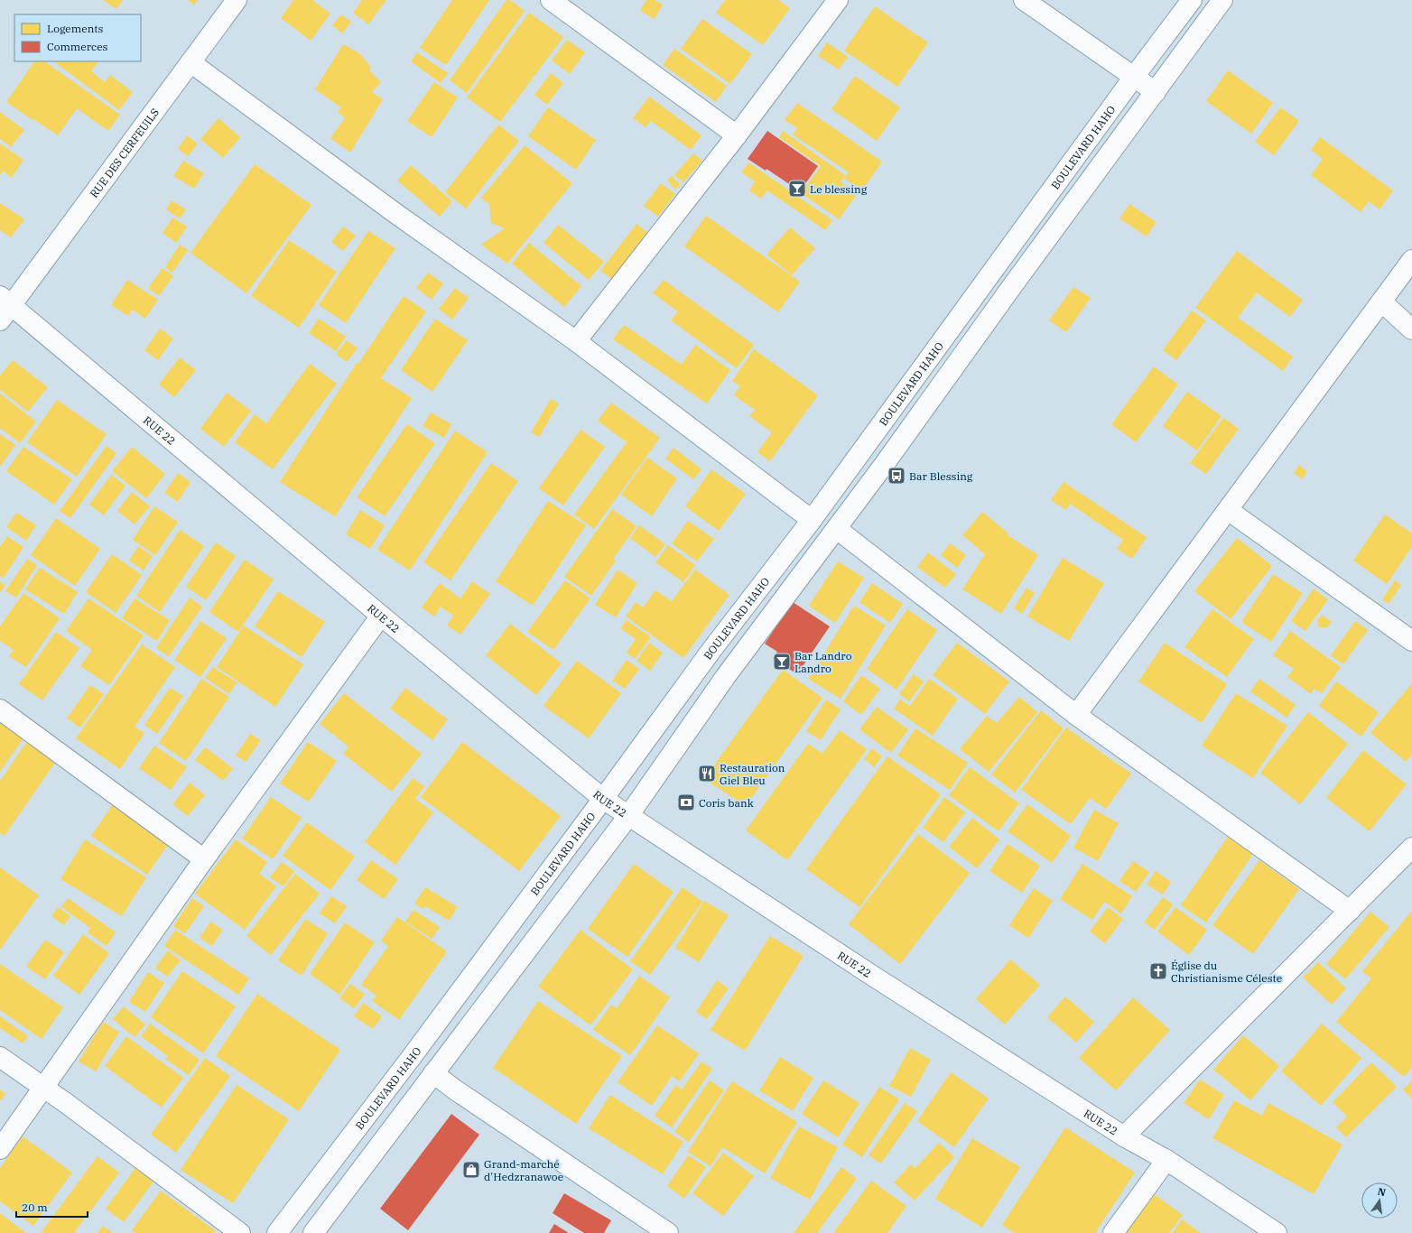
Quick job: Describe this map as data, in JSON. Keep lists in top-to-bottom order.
{
  "streets": {
    "street": ["BOULEVARD HAHO", "RUE DES CERFEUILS", "RUE 22"]
  },
  "crossings": [
    ["BOULEVARD HAHO", "RUE 22"],
    ["RUE DES CERFEUILS", "RUE 22"]
  ],
  "places": {
    "bar": ["Le blessing", "Bar Landro Landro"],
    "bus stop": ["Bar Blessing"],
    "restaurant": ["Restauration Giel Bleu"],
    "bank": ["Coris bank"],
    "church": ["Église du Christianisme Céleste"],
    "shop": ["Grand-marché d'Hedzranawoe"]
  },
  "legend": ["Logements", "Commerces"],
  "scale_bar": "20 m",
  "north": "top"
}
